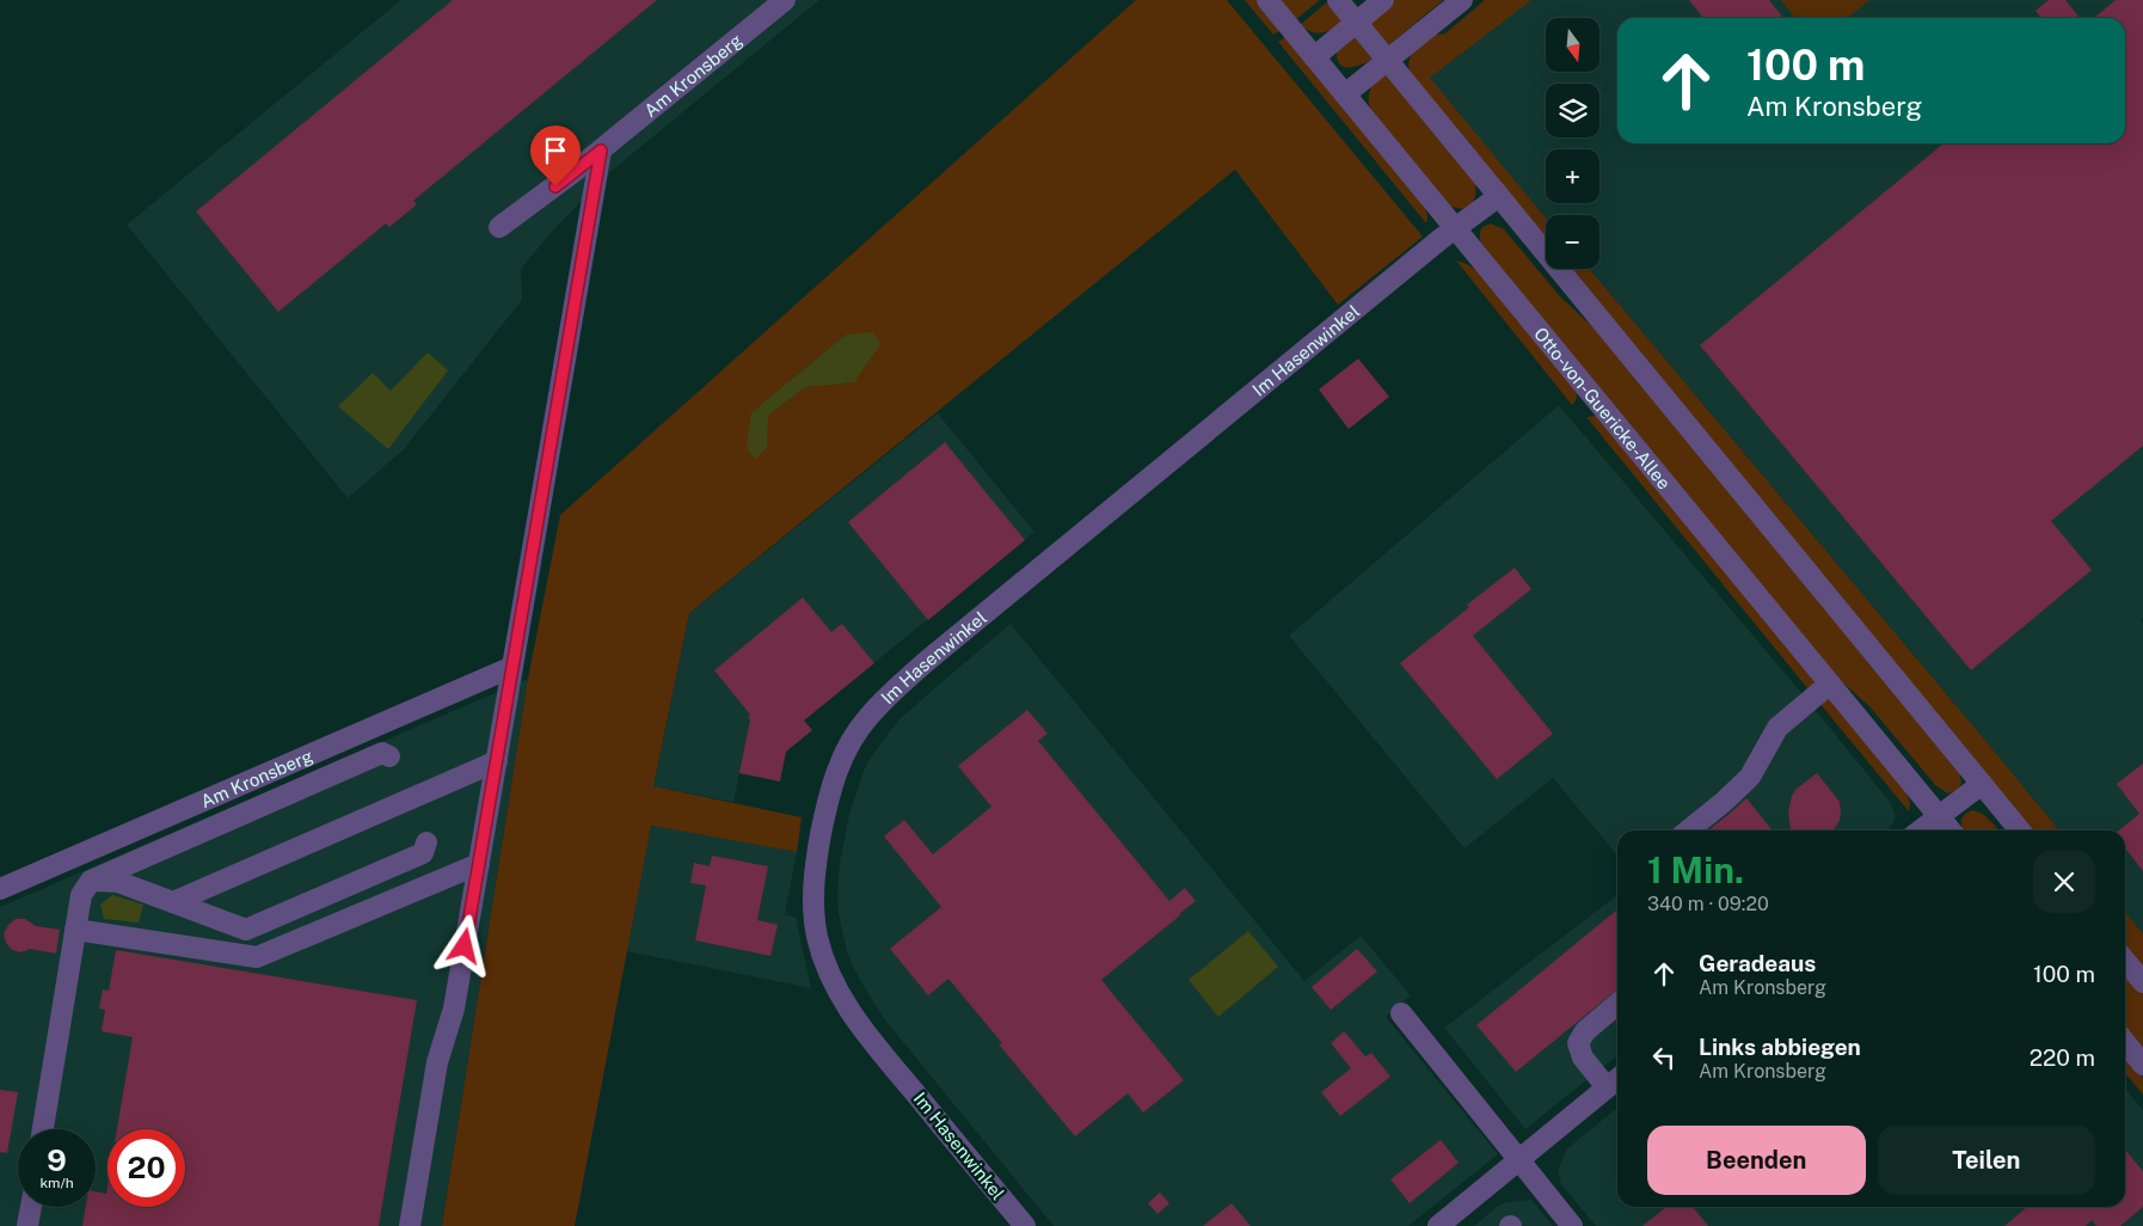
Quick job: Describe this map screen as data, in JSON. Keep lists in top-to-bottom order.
{
  "streets": {
    "street": ["Am Kronsberg", "Im Hasenwinkel", "Otto-von-Guericke-Allee"]
  },
  "crossings": [
    ["Im Hasenwinkel", "Otto-von-Guericke-Allee"]
  ],
  "north": "bottom",
  "page": {
    "map_buttons": ["+", "−"],
    "turn": ["100 m", "Am Kronsberg"],
    "heading": ["1 Min.", "340 m · 09:20"],
    "list": [
      {
        "name": "Geradeaus",
        "note": "Am Kronsberg",
        "value": "100 m"
      },
      {
        "name": "Links abbiegen",
        "note": "Am Kronsberg",
        "value": "220 m"
      }
    ],
    "buttons": ["Beenden", "Teilen"],
    "speed": "9 km/h",
    "limit": "20"
  }
}
